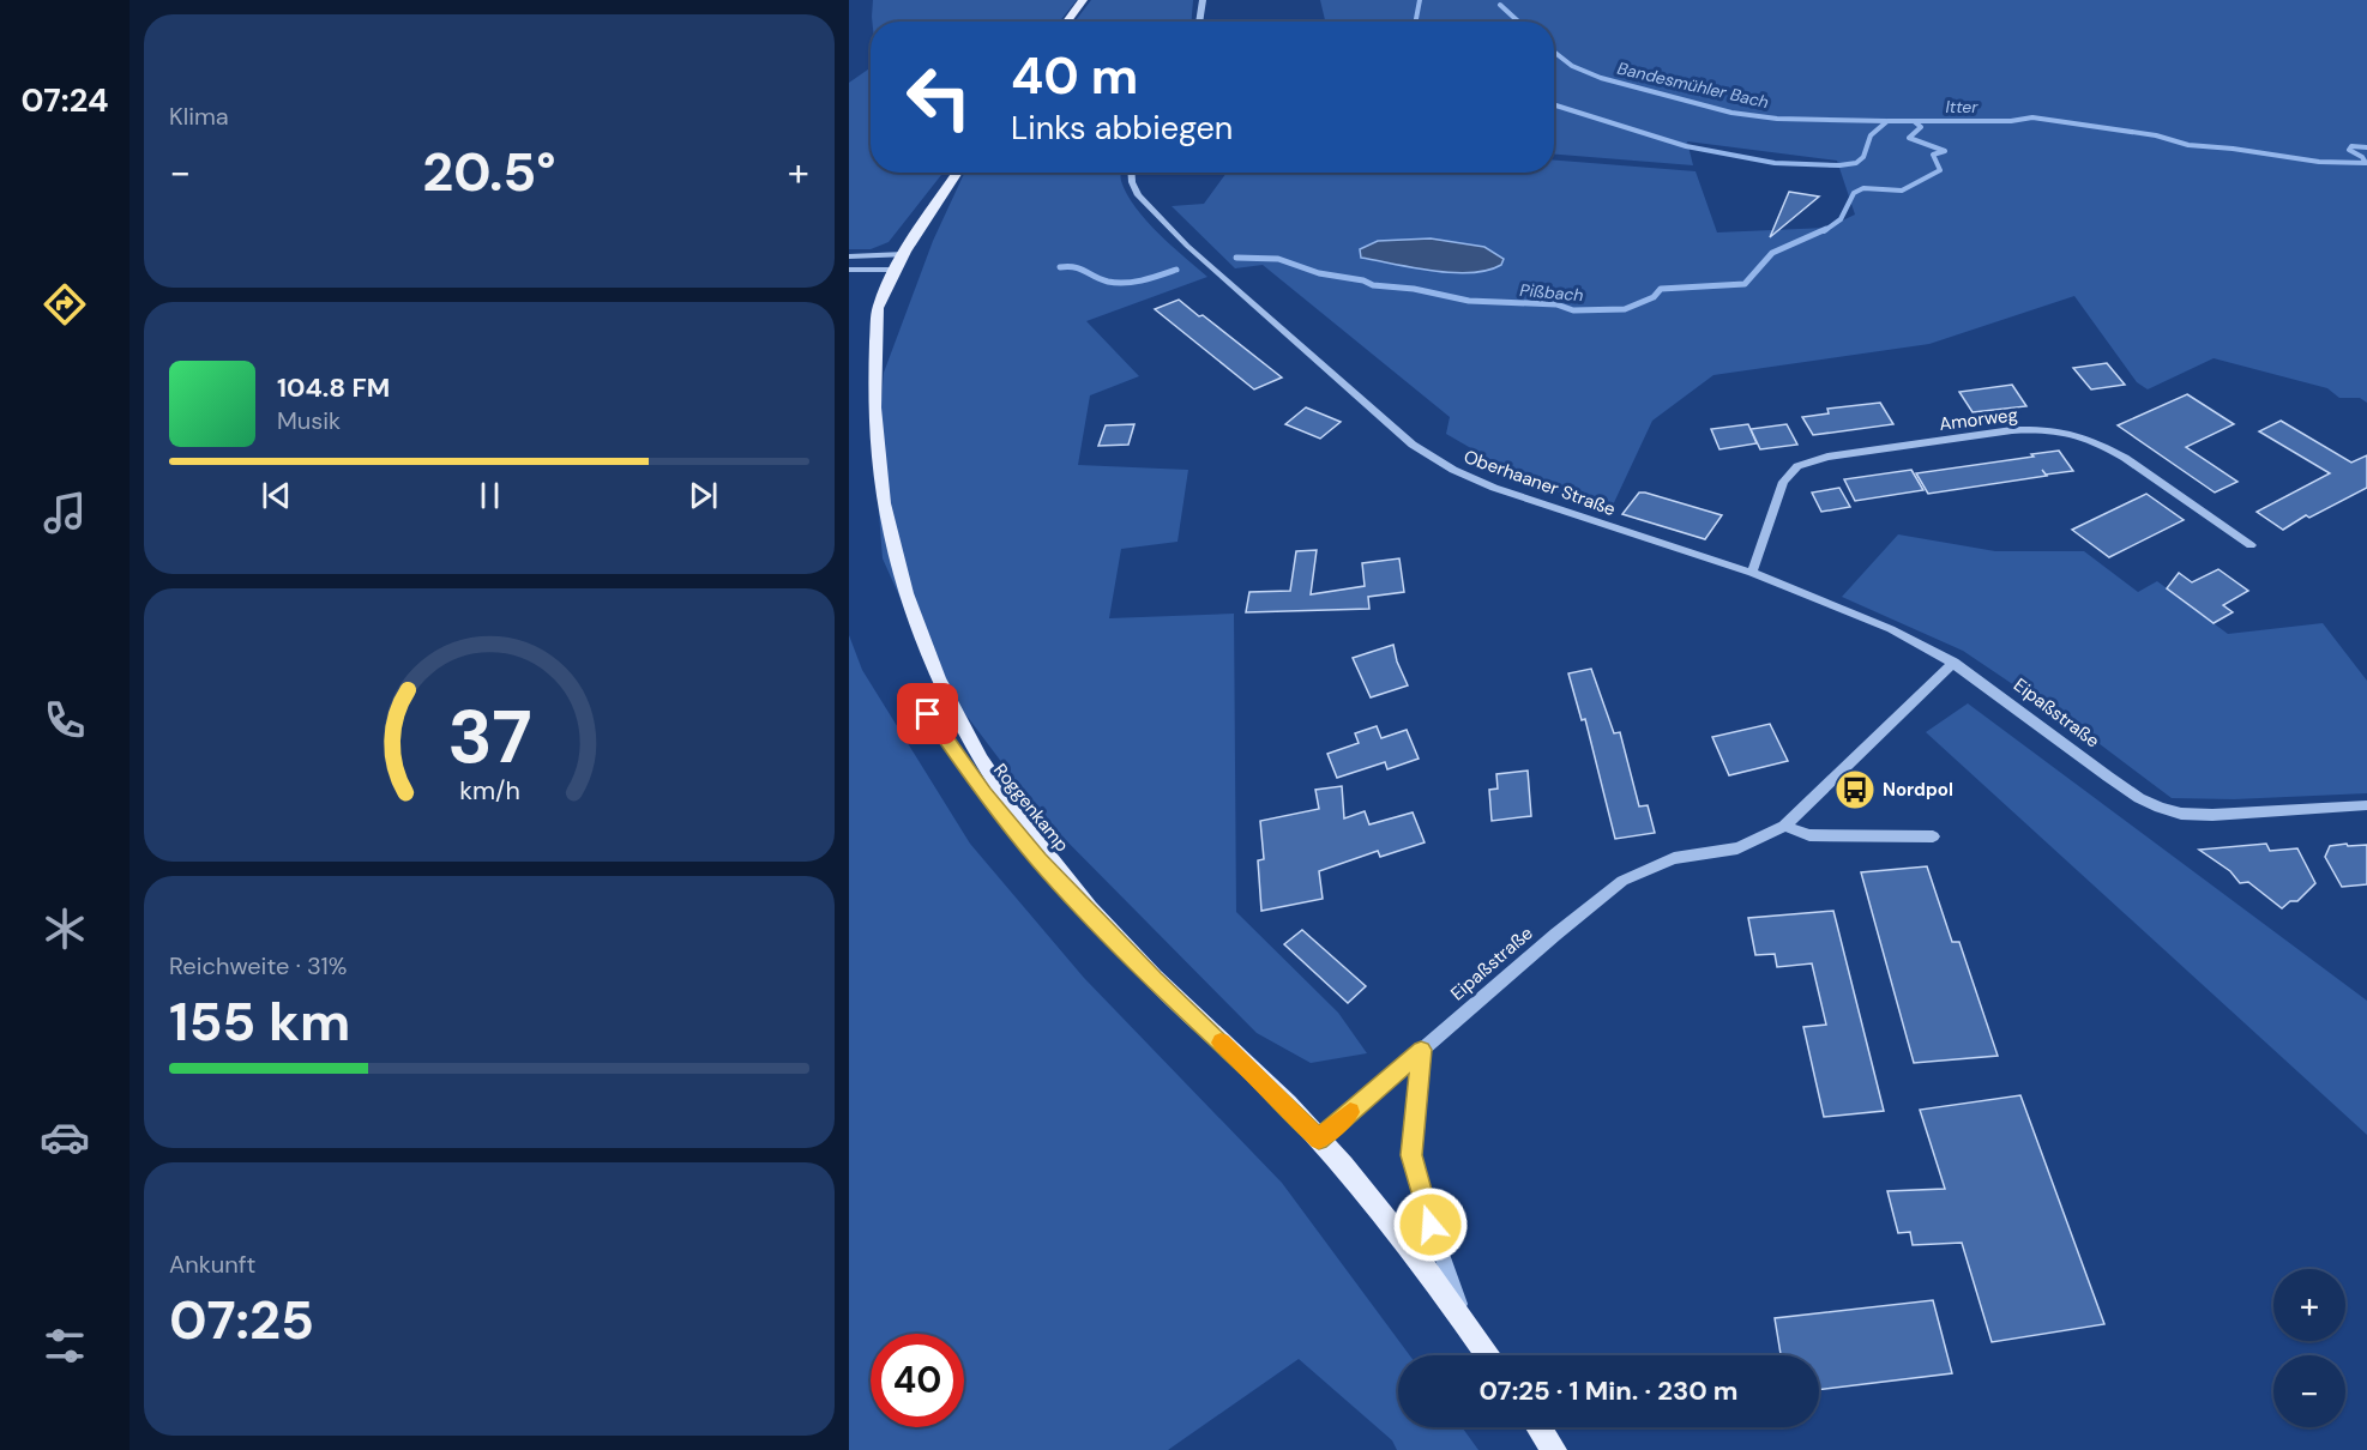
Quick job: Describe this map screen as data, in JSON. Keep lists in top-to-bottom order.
{
  "streets": {
    "main road": ["Roggenkamp"],
    "street": ["Amorweg", "Oberhaaner Straße", "Eipaßstraße"]
  },
  "crossings": [
    ["Amorweg", "Oberhaaner Straße"],
    ["Oberhaaner Straße", "Eipaßstraße"],
    ["Eipaßstraße", "Roggenkamp"]
  ],
  "water": ["Bandesmühler Bach", "Itter", "Pißbach"],
  "places": {
    "bus stop": ["Nordpol"]
  },
  "page": {
    "tabs": "07:24",
    "tile": [
      "Klima",
      ["Reichweite · 31%", "155 km"],
      ["Ankunft", "07:25"]
    ],
    "turn": ["40 m", "Links abbiegen"],
    "heat": ["−", "20.5°", "+"],
    "song": ["104.8 FM", "Musik"],
    "map_buttons": ["+", "−"],
    "limit": "40",
    "trip": "07:25 · 1 Min. · 230 m",
    "gauge": ["37", "km/h"]
  }
}
